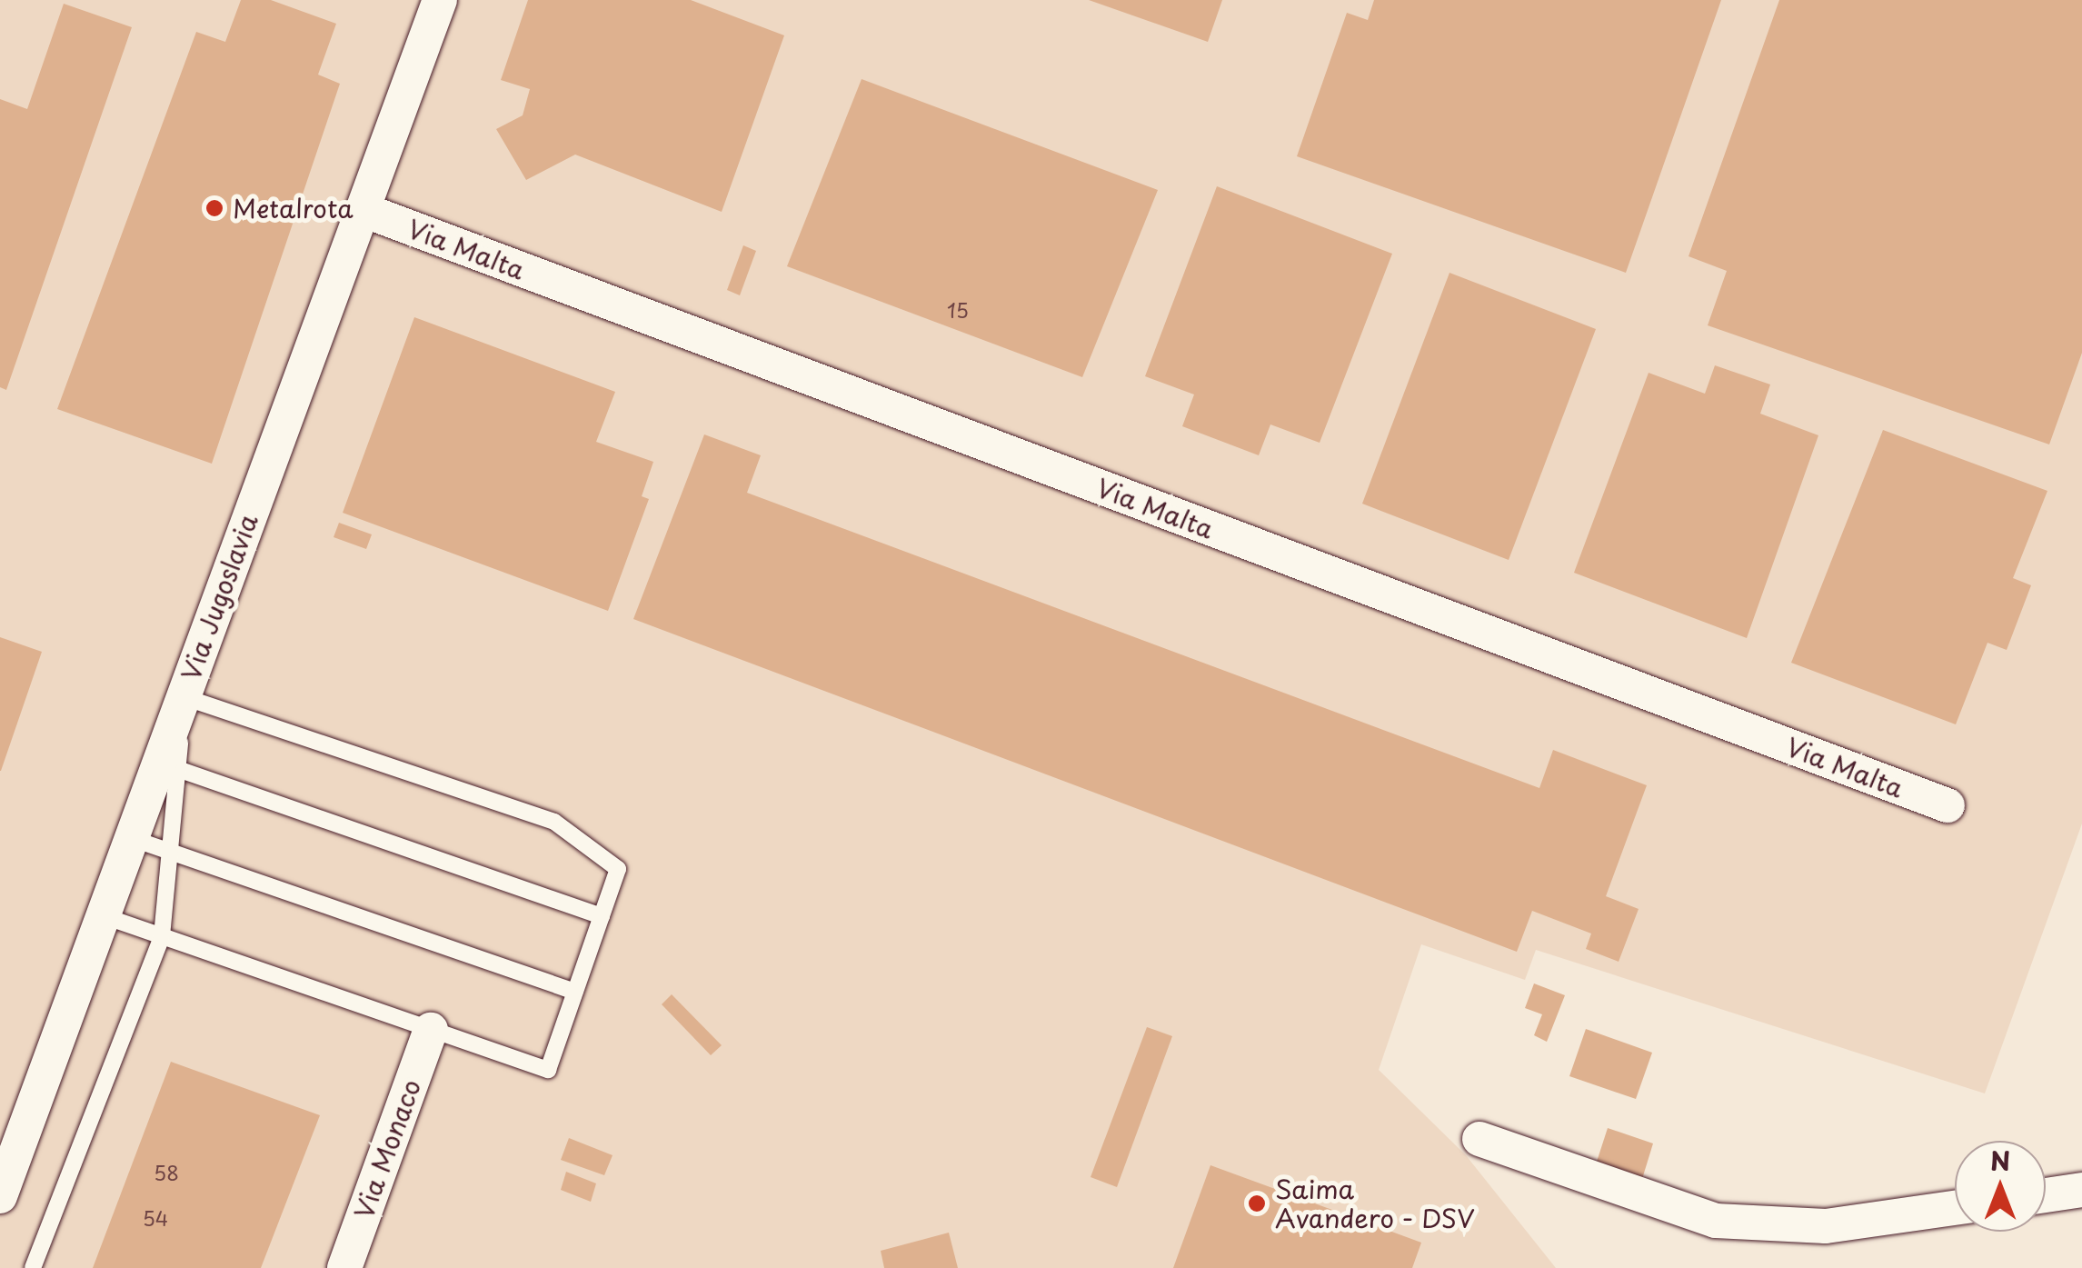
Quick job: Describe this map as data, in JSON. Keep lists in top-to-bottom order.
{
  "streets": {
    "street": ["Via Malta", "Via Jugoslavia", "Via Monaco"]
  },
  "crossings": [
    ["Via Malta", "Via Jugoslavia"]
  ],
  "places": ["Metalrota", "Saima Avandero - DSV"],
  "house_numbers": ["15", "58", "54"],
  "north": "top"
}
